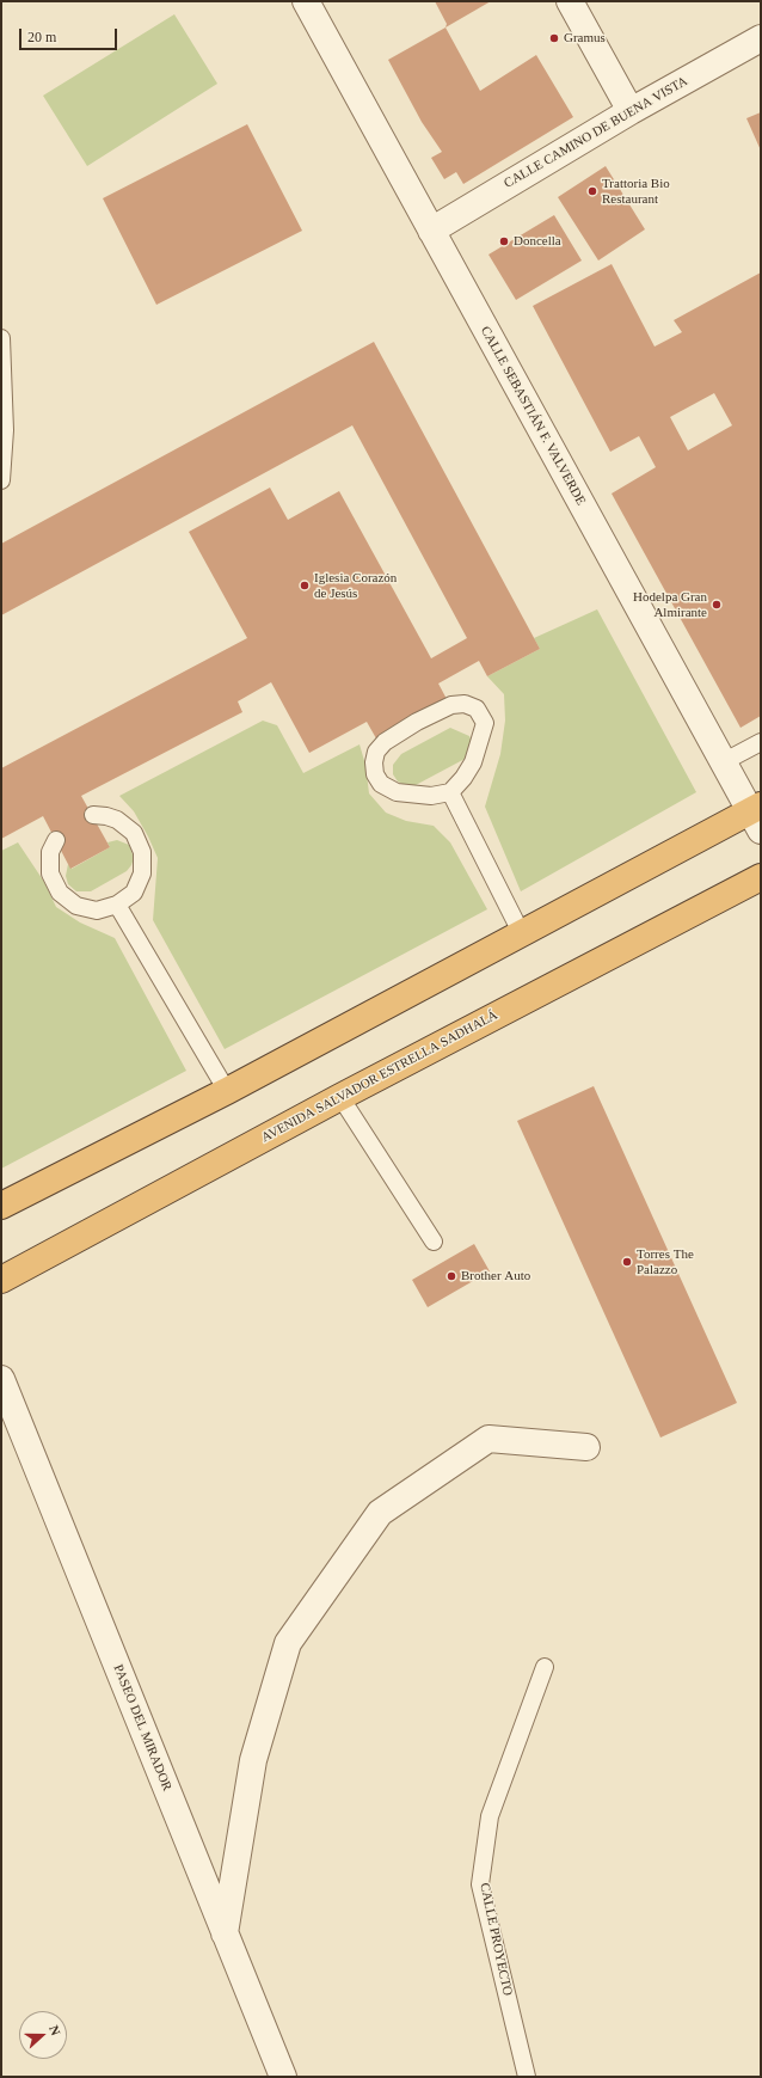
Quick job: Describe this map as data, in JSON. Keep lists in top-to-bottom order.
{
  "streets": {
    "highway": ["AVENIDA SALVADOR ESTRELLA SADHALÁ"],
    "street": ["CALLE CAMINO DE BUENA VISTA", "CALLE SEBASTIÁN F. VALVERDE", "PASEO DEL MIRADOR"],
    "lane": ["CALLE PROYECTO"]
  },
  "crossings": [
    ["CALLE CAMINO DE BUENA VISTA", "CALLE SEBASTIÁN F. VALVERDE"]
  ],
  "places": [
    "Gramus",
    "Trattoria Bio Restaurant",
    "Doncella",
    "Iglesia Corazón de Jesús",
    "Hodelpa Gran Almirante",
    "Torres The Palazzo",
    "Brother Auto"
  ],
  "scale_bar": "20 m",
  "north": "right"
}
